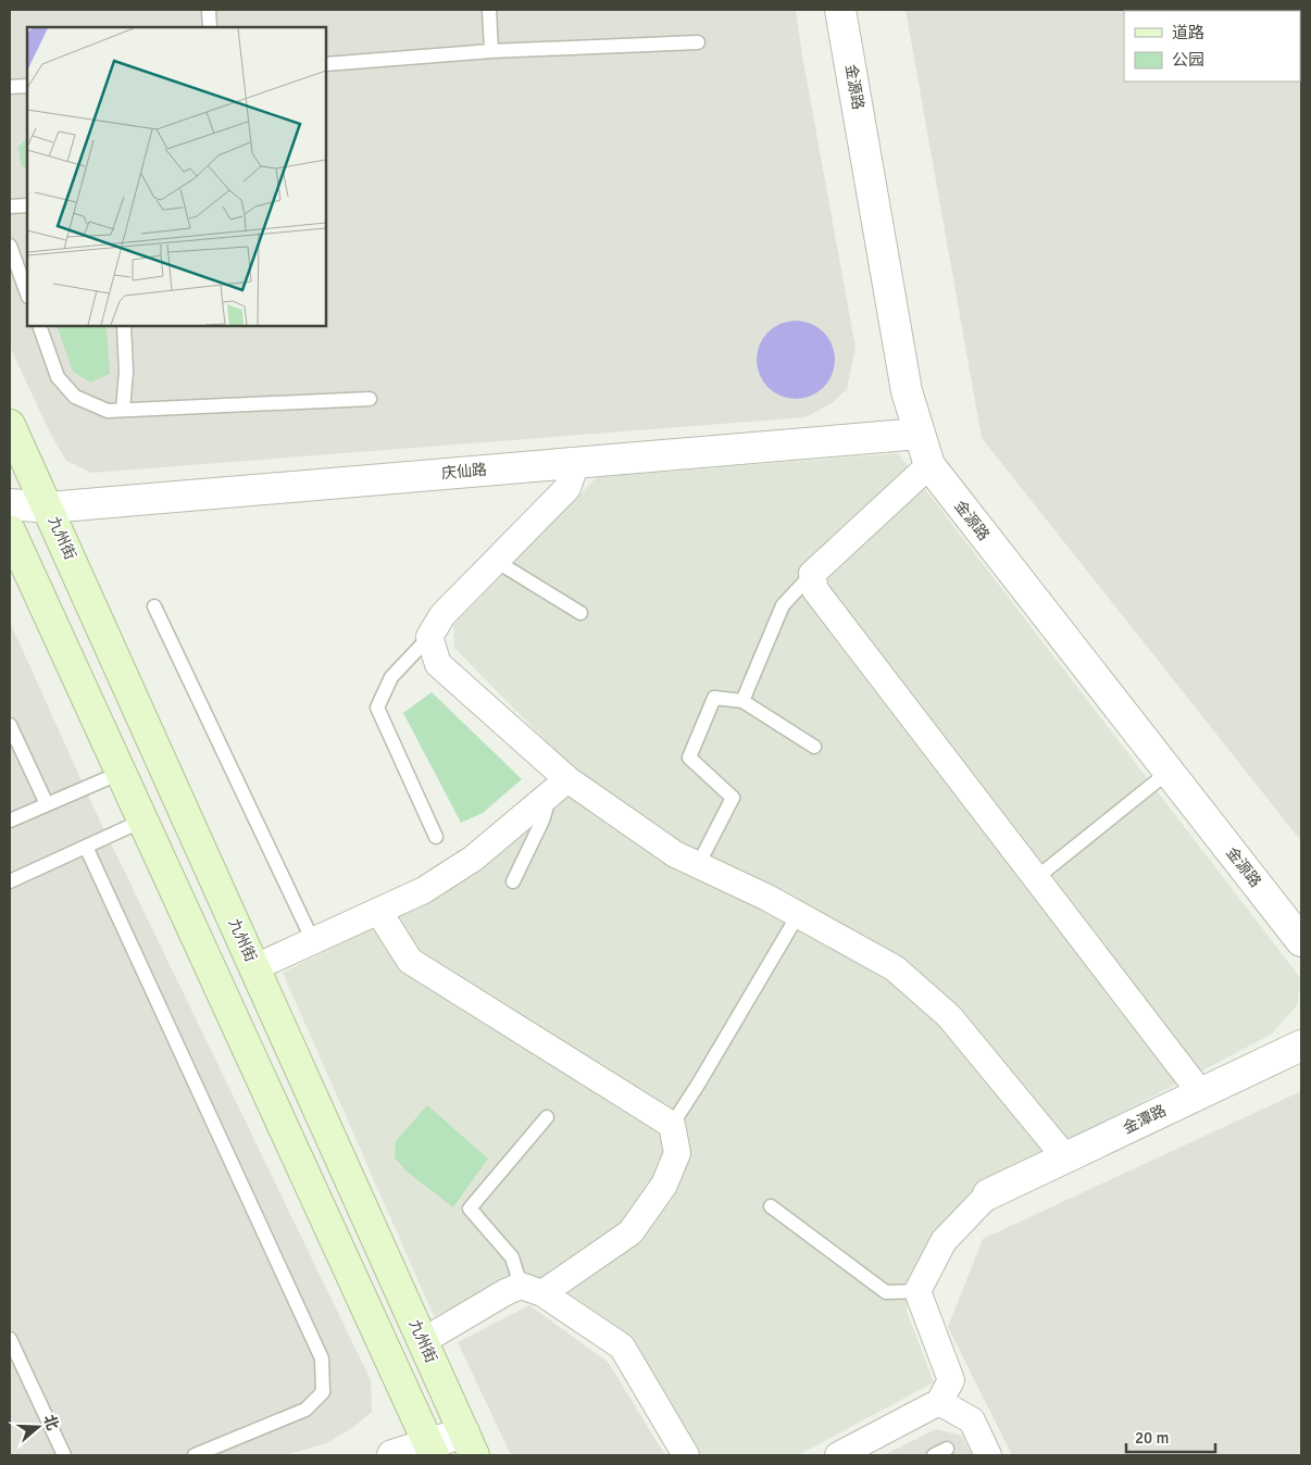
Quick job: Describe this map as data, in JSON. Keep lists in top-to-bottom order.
{
  "streets": {
    "main road": ["九州街"],
    "street": ["金源路", "庆仙路", "金潭路"]
  },
  "crossings": [
    ["金源路", "庆仙路"],
    ["庆仙路", "九州街"]
  ],
  "legend": ["道路", "公园"],
  "scale_bar": "20 m",
  "north": "right"
}
